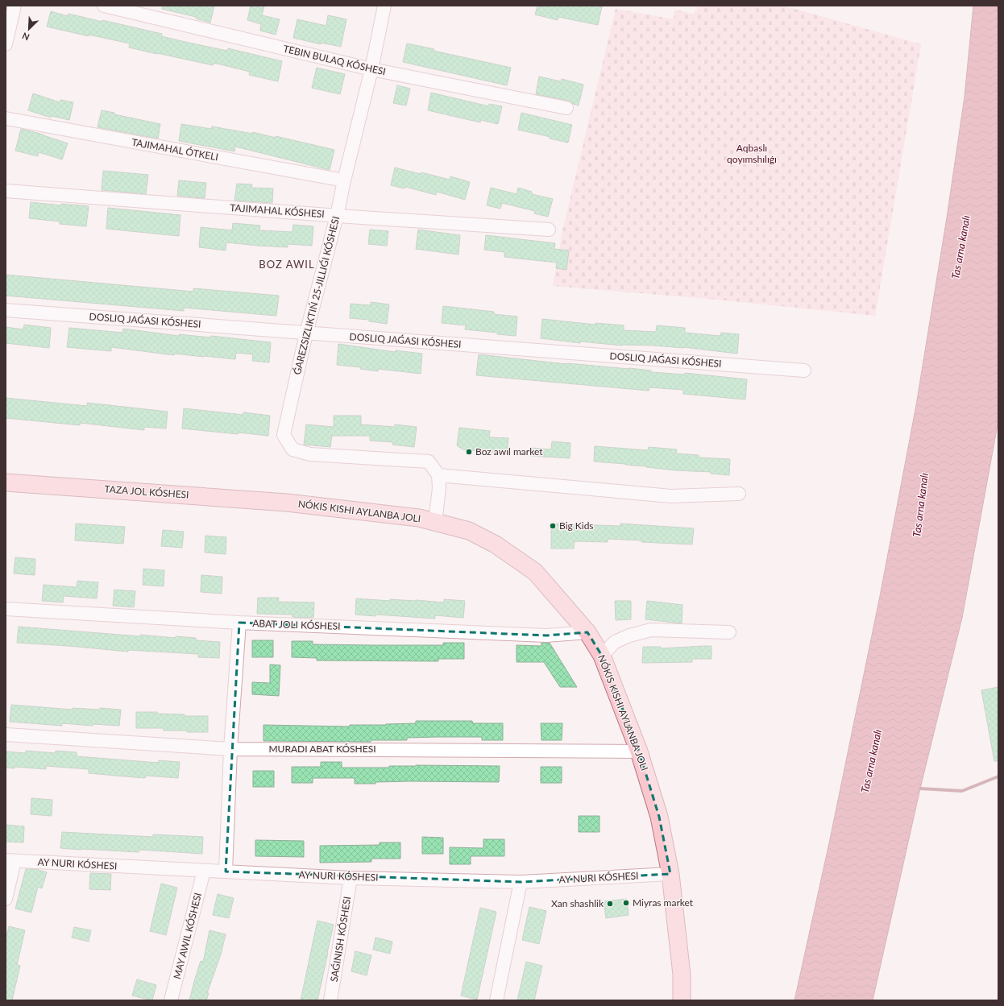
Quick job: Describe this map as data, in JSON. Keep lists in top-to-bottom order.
{
  "streets": {
    "main road": ["TAZA JOL KÓSHESI"],
    "street": ["TEBIN BULAQ KÓSHESI", "TAJIMAHAL ÓTKELI", "TAJIMAHAL KÓSHESI"]
  },
  "districts": ["BOZ AWIL"],
  "water": ["Tas arna kanalı"],
  "parks": ["Aqbaslı qoyımshılıǵı"],
  "places": [
    "Boz awıl market",
    "Big Kids",
    "Miyras market",
    "Xan shashlik"
  ],
  "north": "bottom left"
}
